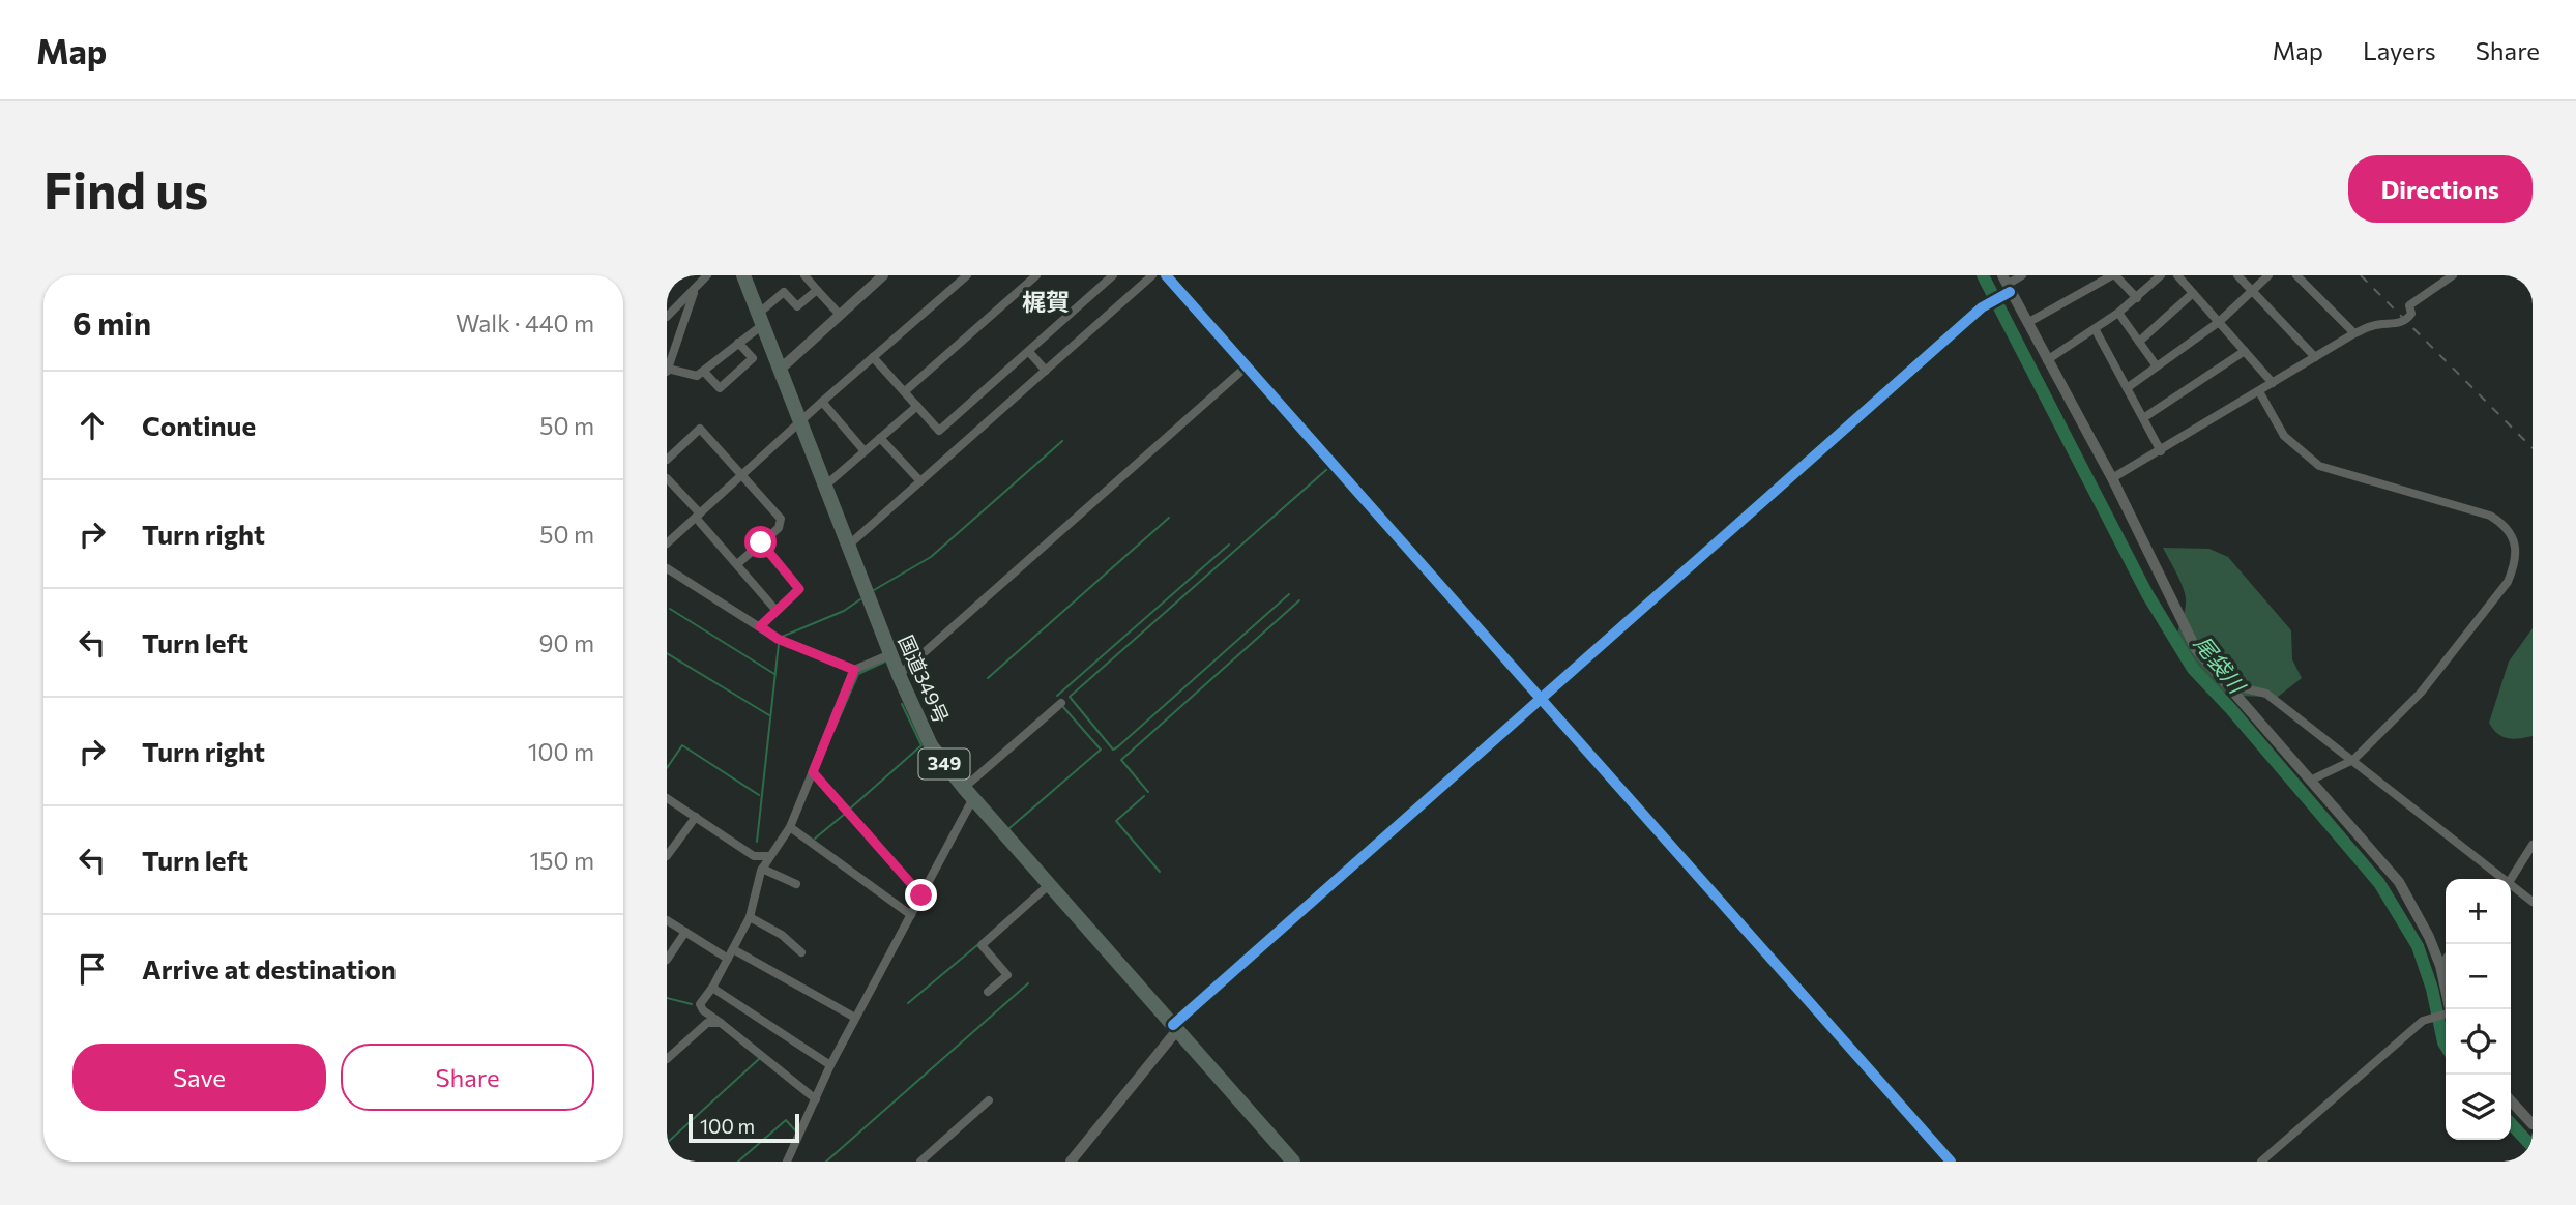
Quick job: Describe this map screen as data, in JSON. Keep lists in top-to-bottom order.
{
  "streets": {
    "highway": ["国道349号", "349"]
  },
  "districts": ["梶賀"],
  "water": ["尾袋川"],
  "scale_bar": "100 m",
  "page": {
    "header": "Map",
    "nav": ["Map", "Layers", "Share"],
    "buttons": [
      "Directions",
      ["Save", "Share"]
    ],
    "title": "Find us",
    "heading": ["6 min", "Walk · 440 m"],
    "list": [
      ["Continue", "50 m"],
      ["Turn right", "50 m"],
      ["Turn left", "90 m"],
      ["Turn right", "100 m"],
      ["Turn left", "150 m"],
      "Arrive at destination"
    ],
    "map_buttons": ["+", "−"],
    "scale": "100 m"
  }
}
